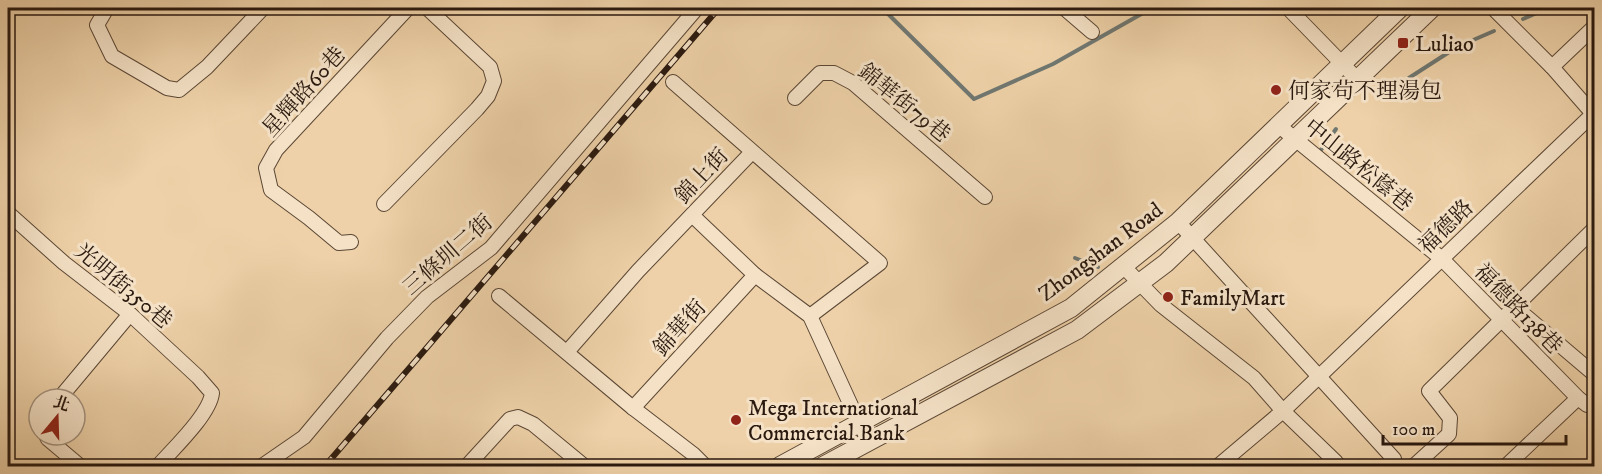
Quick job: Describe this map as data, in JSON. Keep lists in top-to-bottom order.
{
  "streets": {
    "street": [
      "星輝路60巷",
      "錦華街79巷",
      "中山路松蔭巷",
      "錦上街",
      "福德路",
      "Zhongshan Road",
      "三條圳二街",
      "光明街350巷",
      "福德路138巷",
      "錦華街"
    ]
  },
  "crossings": [
    ["中山路松蔭巷", "福德路"],
    ["中山路松蔭巷", "Zhongshan Road"],
    ["中山路松蔭巷", "福德路138巷"],
    ["福德路", "福德路138巷"]
  ],
  "places": {
    "transit": ["Luliao"],
    "other": ["何家茍不理湯包", "FamilyMart", "Mega International Commercial Bank"]
  },
  "scale_bar": "100 m",
  "north": "top"
}
